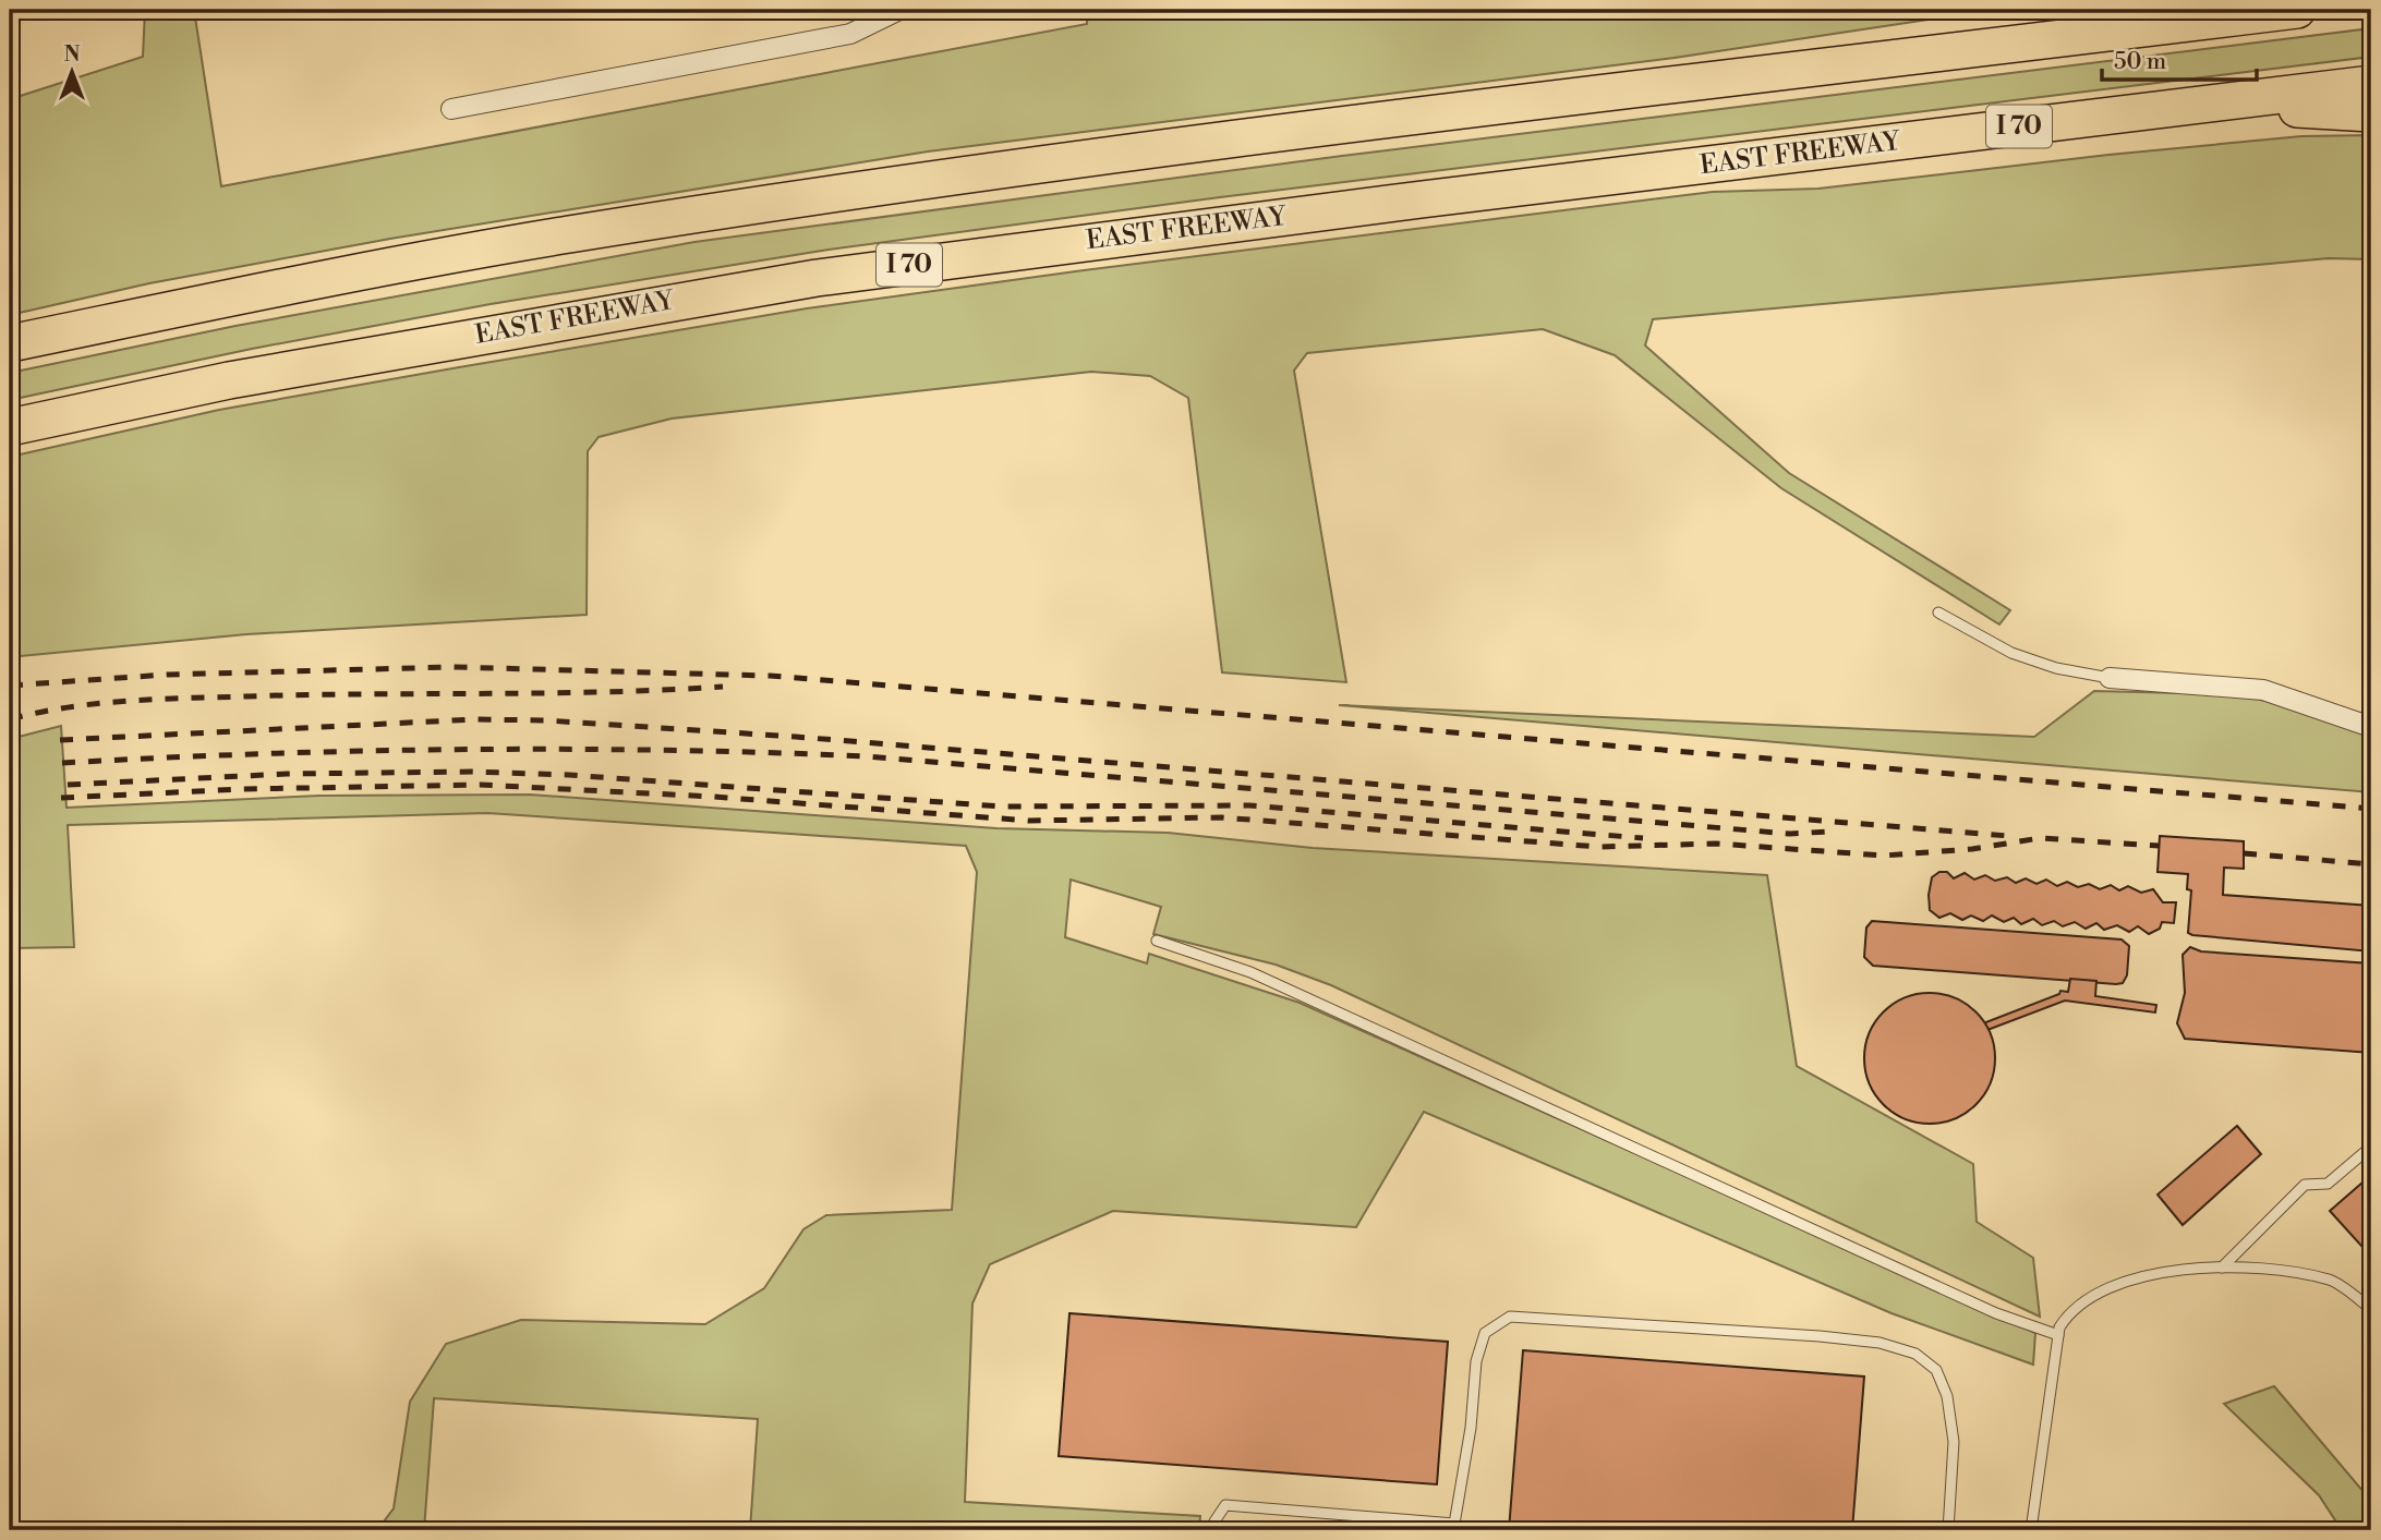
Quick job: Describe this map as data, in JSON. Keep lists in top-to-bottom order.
{
  "streets": {
    "highway": ["I 70", "EAST FREEWAY"]
  },
  "scale_bar": "50 m",
  "north": "top"
}
